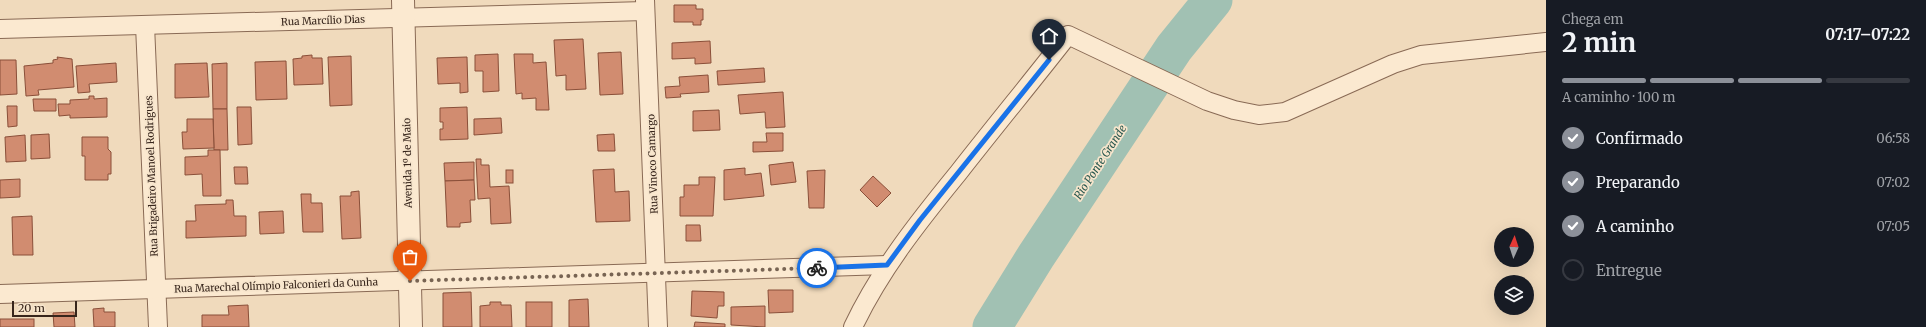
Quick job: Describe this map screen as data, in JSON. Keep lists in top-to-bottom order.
{
  "streets": {
    "street": [
      "Rua Marcílio Dias",
      "Avenida 1º de Maio",
      "Rua Vinoco Camargo",
      "Rua Brigadeiro Manoel Rodrigues",
      "Rua Marechal Olímpio Falconieri da Cunha"
    ]
  },
  "crossings": [
    ["Rua Marcílio Dias", "Avenida 1º de Maio"],
    ["Rua Marcílio Dias", "Rua Vinoco Camargo"],
    ["Rua Marcílio Dias", "Rua Brigadeiro Manoel Rodrigues"],
    ["Avenida 1º de Maio", "Rua Marechal Olímpio Falconieri da Cunha"],
    ["Rua Vinoco Camargo", "Rua Marechal Olímpio Falconieri da Cunha"],
    ["Rua Brigadeiro Manoel Rodrigues", "Rua Marechal Olímpio Falconieri da Cunha"]
  ],
  "water": ["Rio Ponte Grande"],
  "scale_bar": "20 m",
  "north": "top",
  "page": {
    "heading": ["2 min", "Chega em", "07:17–07:22"],
    "bar": "A caminho · 100 m",
    "list": [
      ["Confirmado", "06:58"],
      ["Preparando", "07:02"],
      ["A caminho", "07:05"],
      "Entregue"
    ],
    "scale": "20 m"
  }
}
